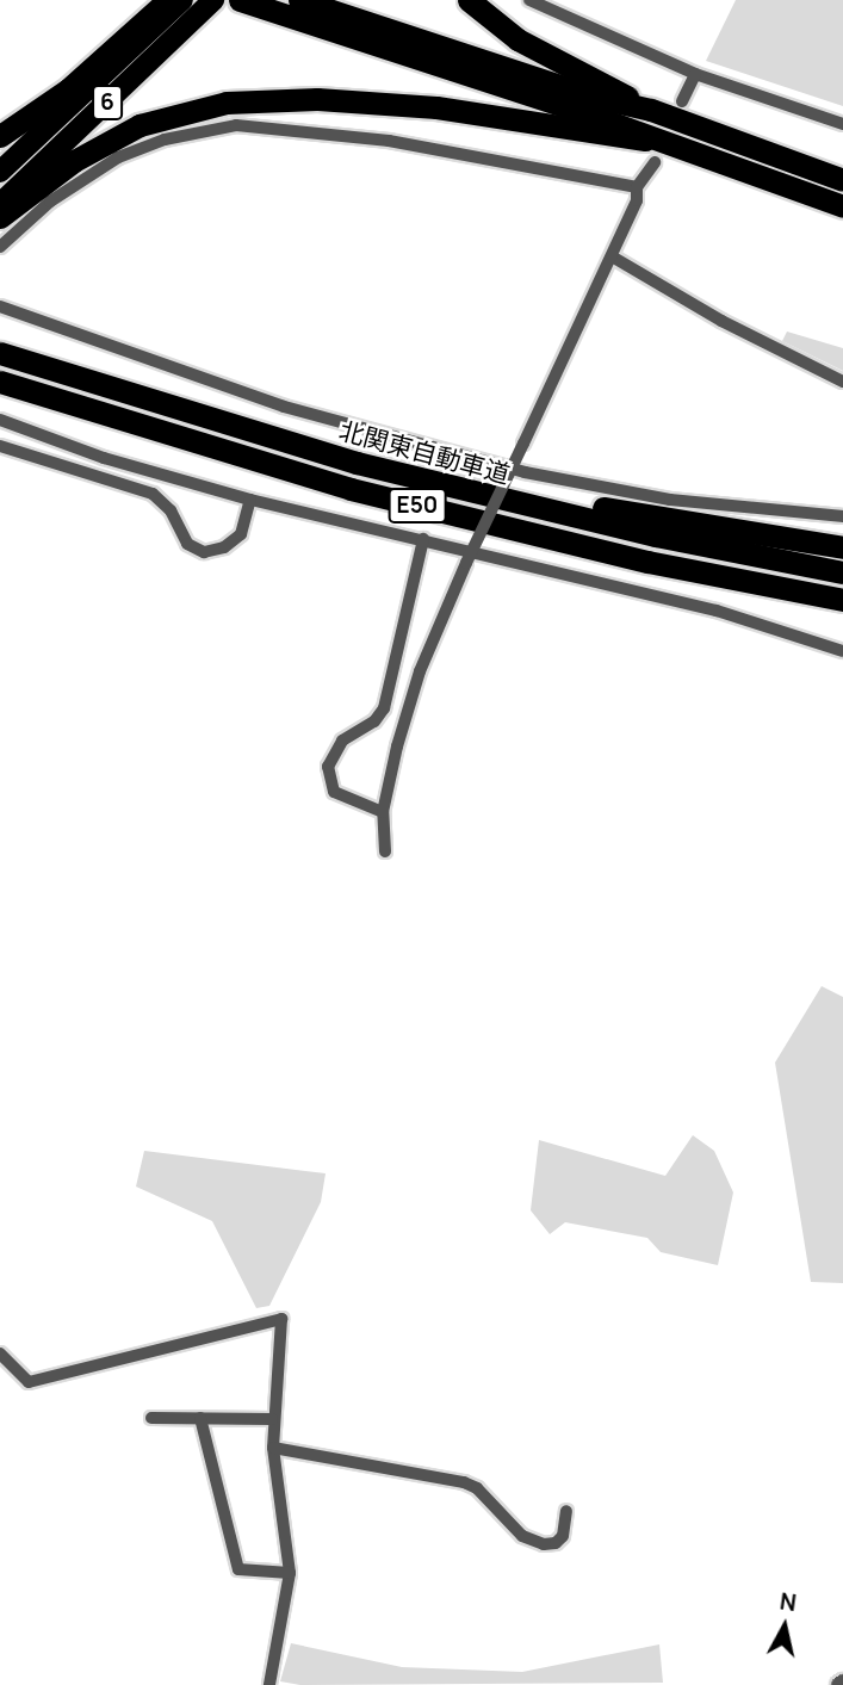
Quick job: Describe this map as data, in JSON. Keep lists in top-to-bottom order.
{
  "streets": {
    "highway": ["6", "北関東自動車道", "E50"]
  },
  "north": "top"
}
